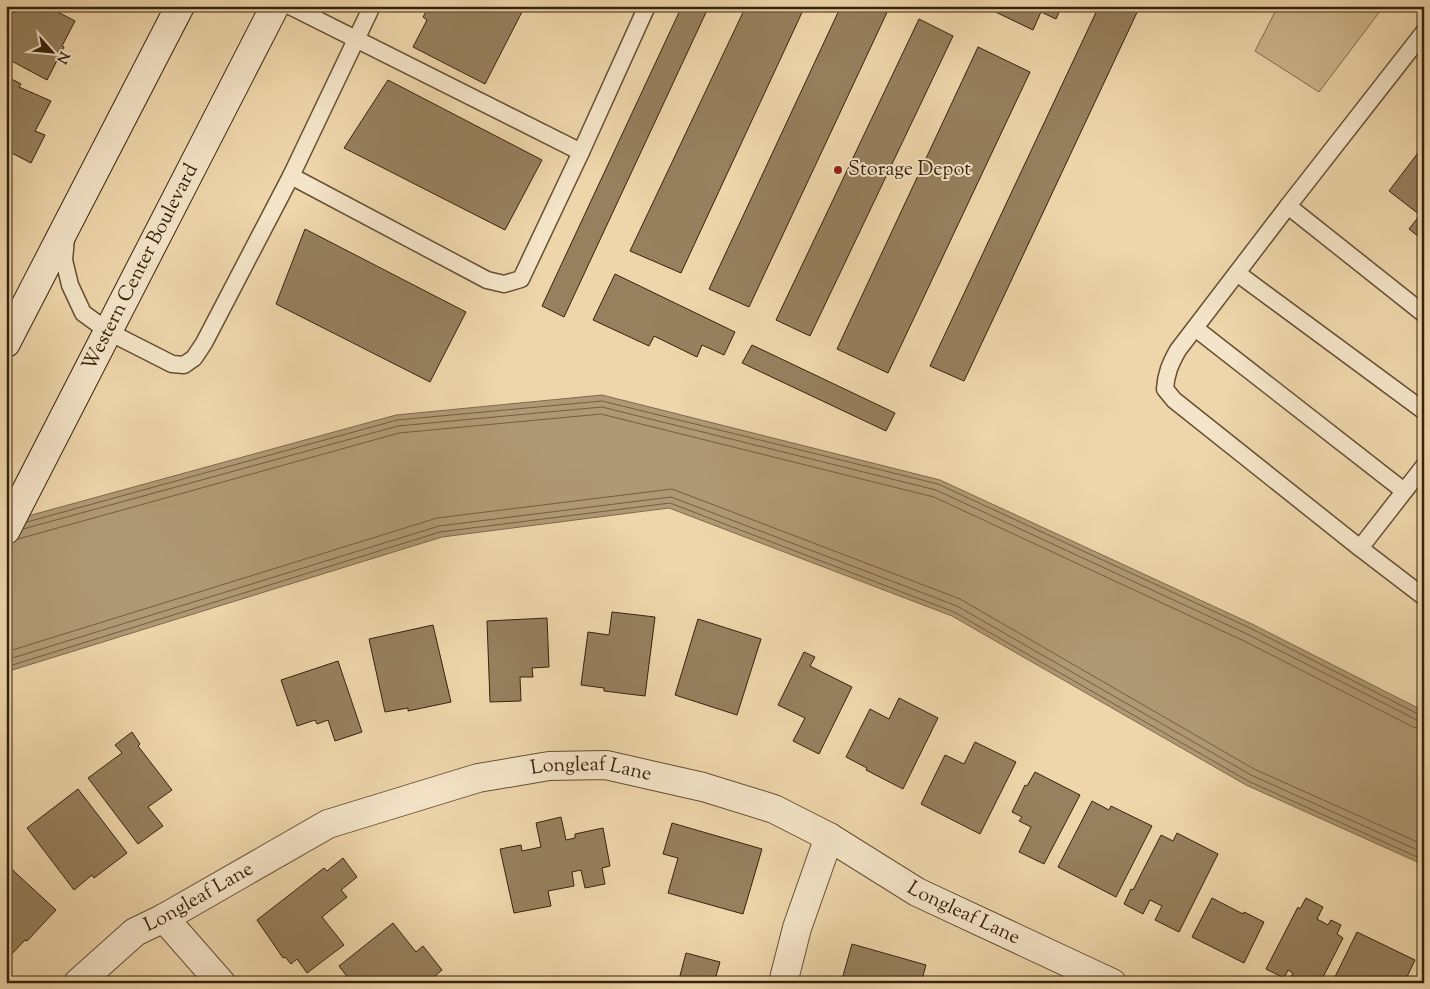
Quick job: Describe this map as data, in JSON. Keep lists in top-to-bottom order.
{
  "streets": {
    "street": ["Western Center Boulevard", "Longleaf Lane"]
  },
  "places": ["Storage Depot"],
  "north": "bottom right"
}
